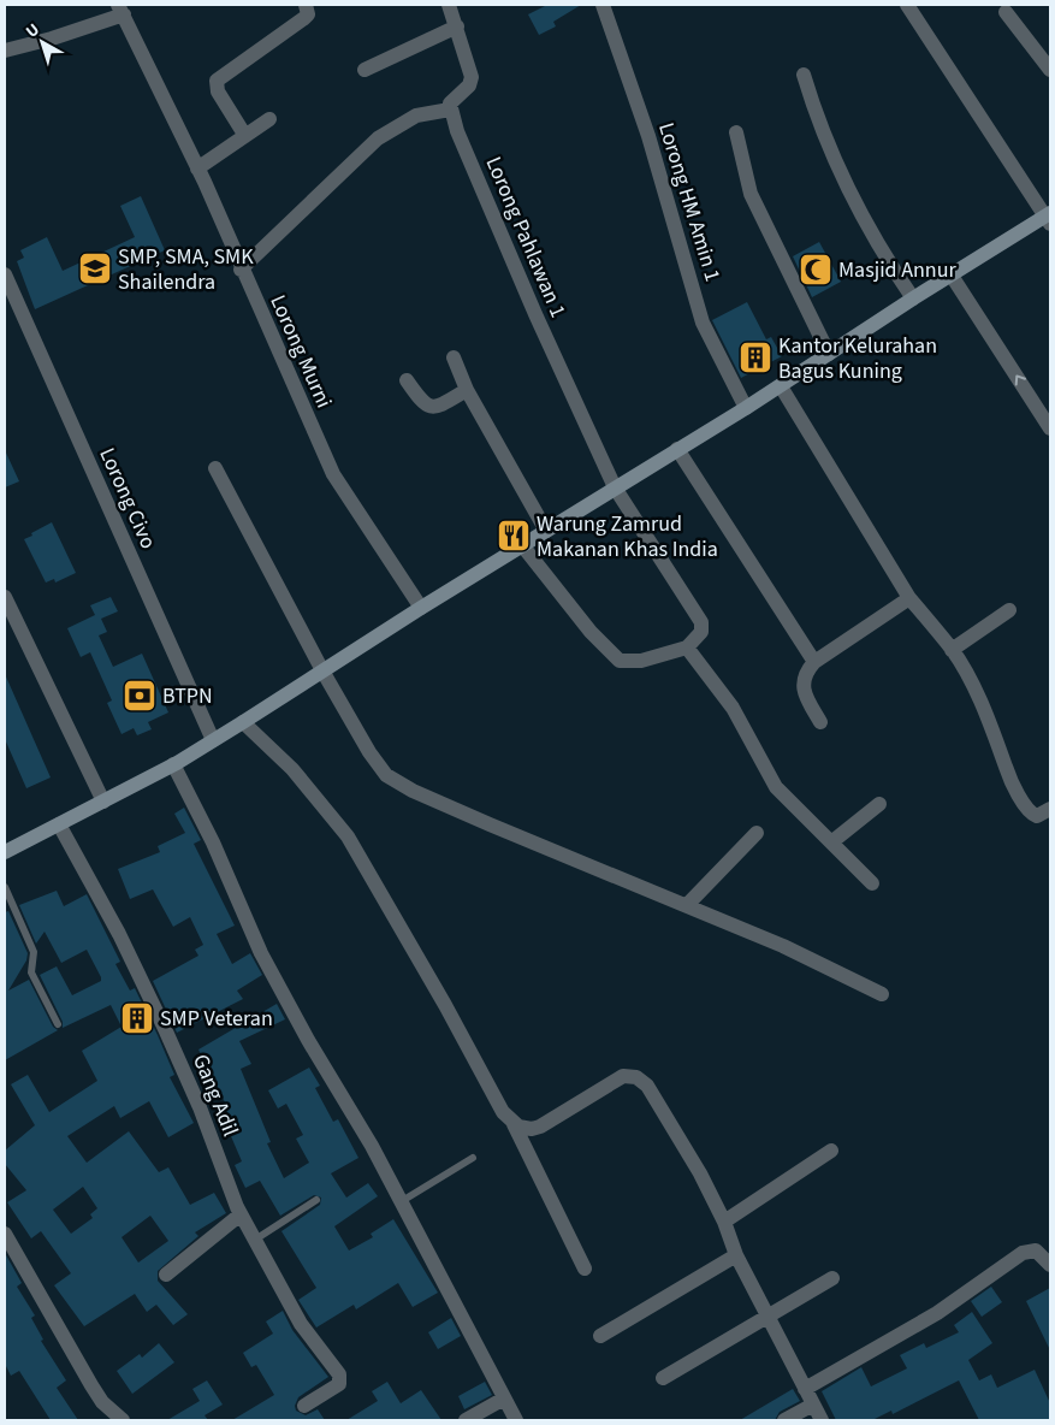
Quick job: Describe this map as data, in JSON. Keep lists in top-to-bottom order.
{
  "streets": {
    "street": [
      "Lorong HM Amin 1",
      "Lorong Pahlawan 1",
      "Lorong Murni",
      "Lorong Civo",
      "Gang Adil"
    ]
  },
  "places": {
    "school or university": ["SMP, SMA, SMK Shailendra"],
    "mosque": ["Masjid Annur"],
    "building": ["Kantor Kelurahan Bagus Kuning", "SMP Veteran"],
    "restaurant": ["Warung Zamrud Makanan Khas India"],
    "bank": ["BTPN"]
  },
  "north": "top left"
}
